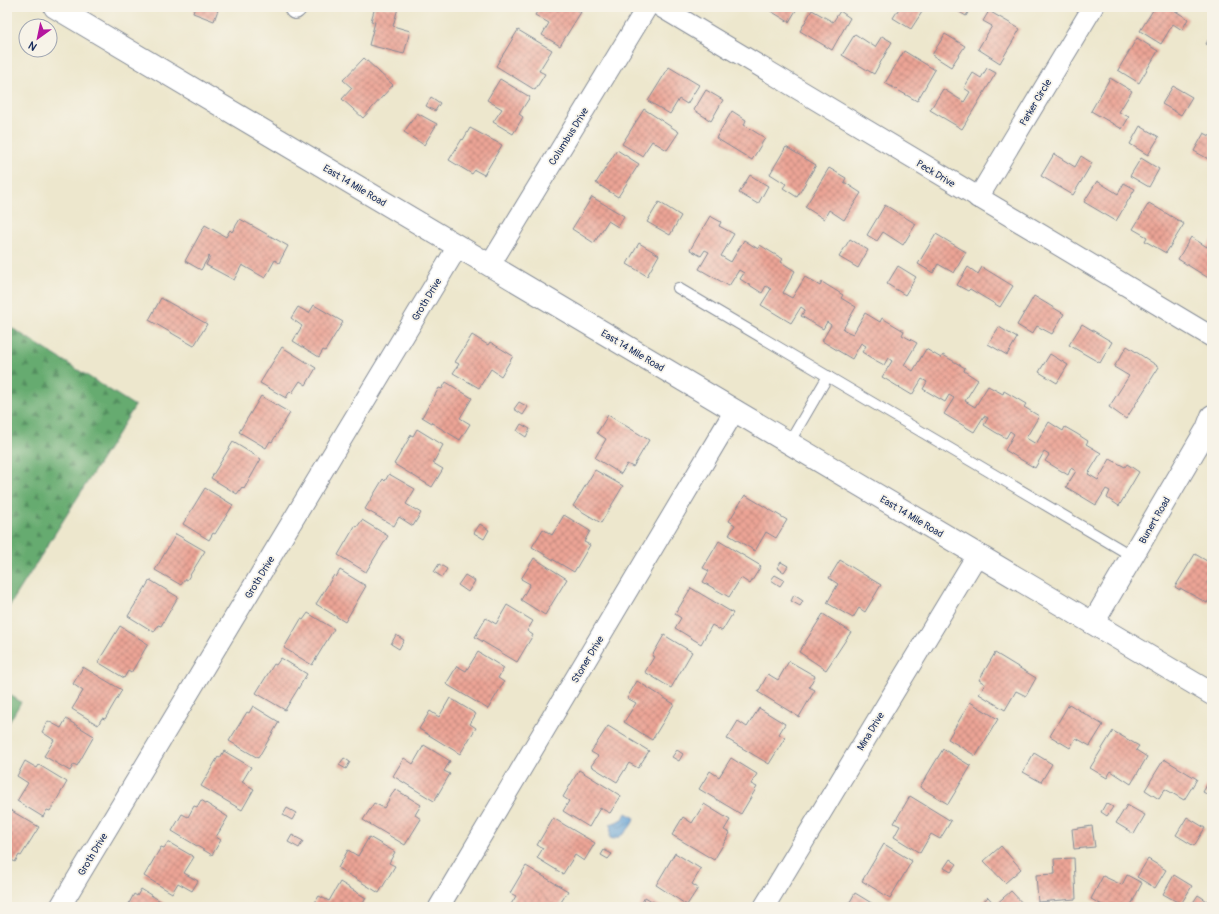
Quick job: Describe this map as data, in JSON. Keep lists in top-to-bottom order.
{
  "streets": {
    "main road": ["East 14 Mile Road", "Bunert Road"],
    "street": [
      "Parker Circle",
      "Columbus Drive",
      "Peck Drive",
      "Groth Drive",
      "Stoner Drive",
      "Mina Drive"
    ]
  },
  "crossings": [
    ["Parker Circle", "Peck Drive"],
    ["Columbus Drive", "East 14 Mile Road"],
    ["East 14 Mile Road", "Groth Drive"],
    ["East 14 Mile Road", "Bunert Road"],
    ["East 14 Mile Road", "Stoner Drive"],
    ["East 14 Mile Road", "Mina Drive"]
  ],
  "north": "bottom left"
}
